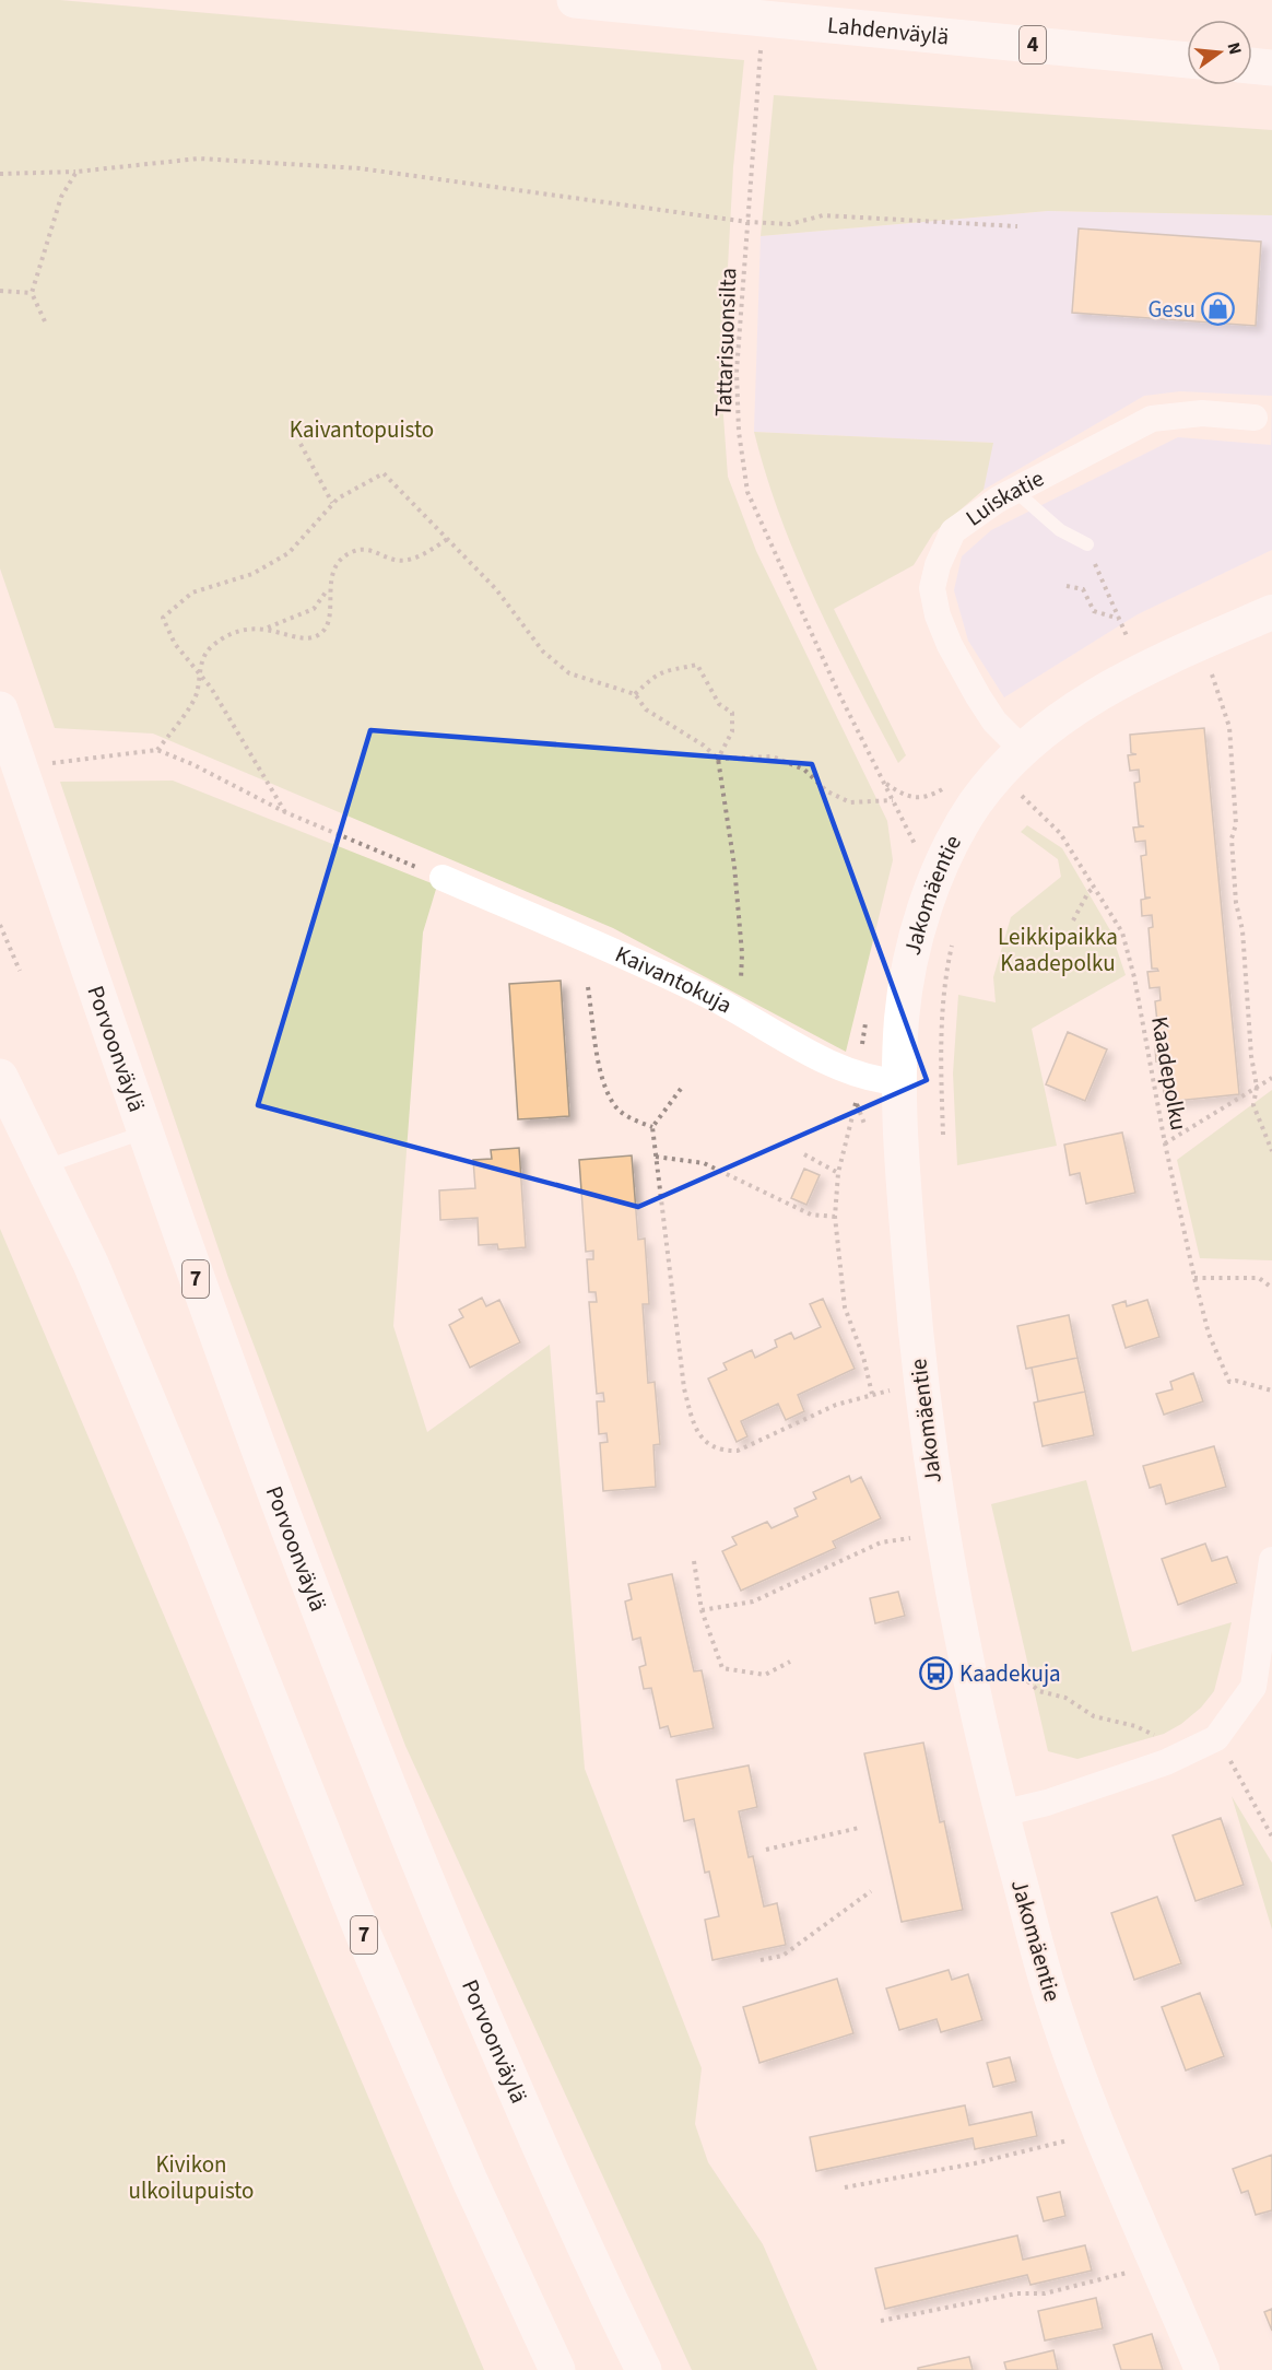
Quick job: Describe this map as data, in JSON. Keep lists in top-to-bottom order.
{
  "streets": {
    "highway": [
      "Lahdenväylä",
      "4",
      "Porvoonväylä",
      "7"
    ],
    "street": ["Luiskatie", "Jakomäentie", "Kaivantokuja"],
    "path": ["Tattarisuonsilta", "Kaadepolku"]
  },
  "crossings": [
    ["Luiskatie", "Jakomäentie"],
    ["Jakomäentie", "Kaivantokuja"]
  ],
  "parks": ["Kaivantopuisto", "Leikkipaikka Kaadepolku", "Kivikon ulkoilupuisto"],
  "places": {
    "shop": ["Gesu"],
    "bus stop": ["Kaadekuja"]
  },
  "north": "right"
}
